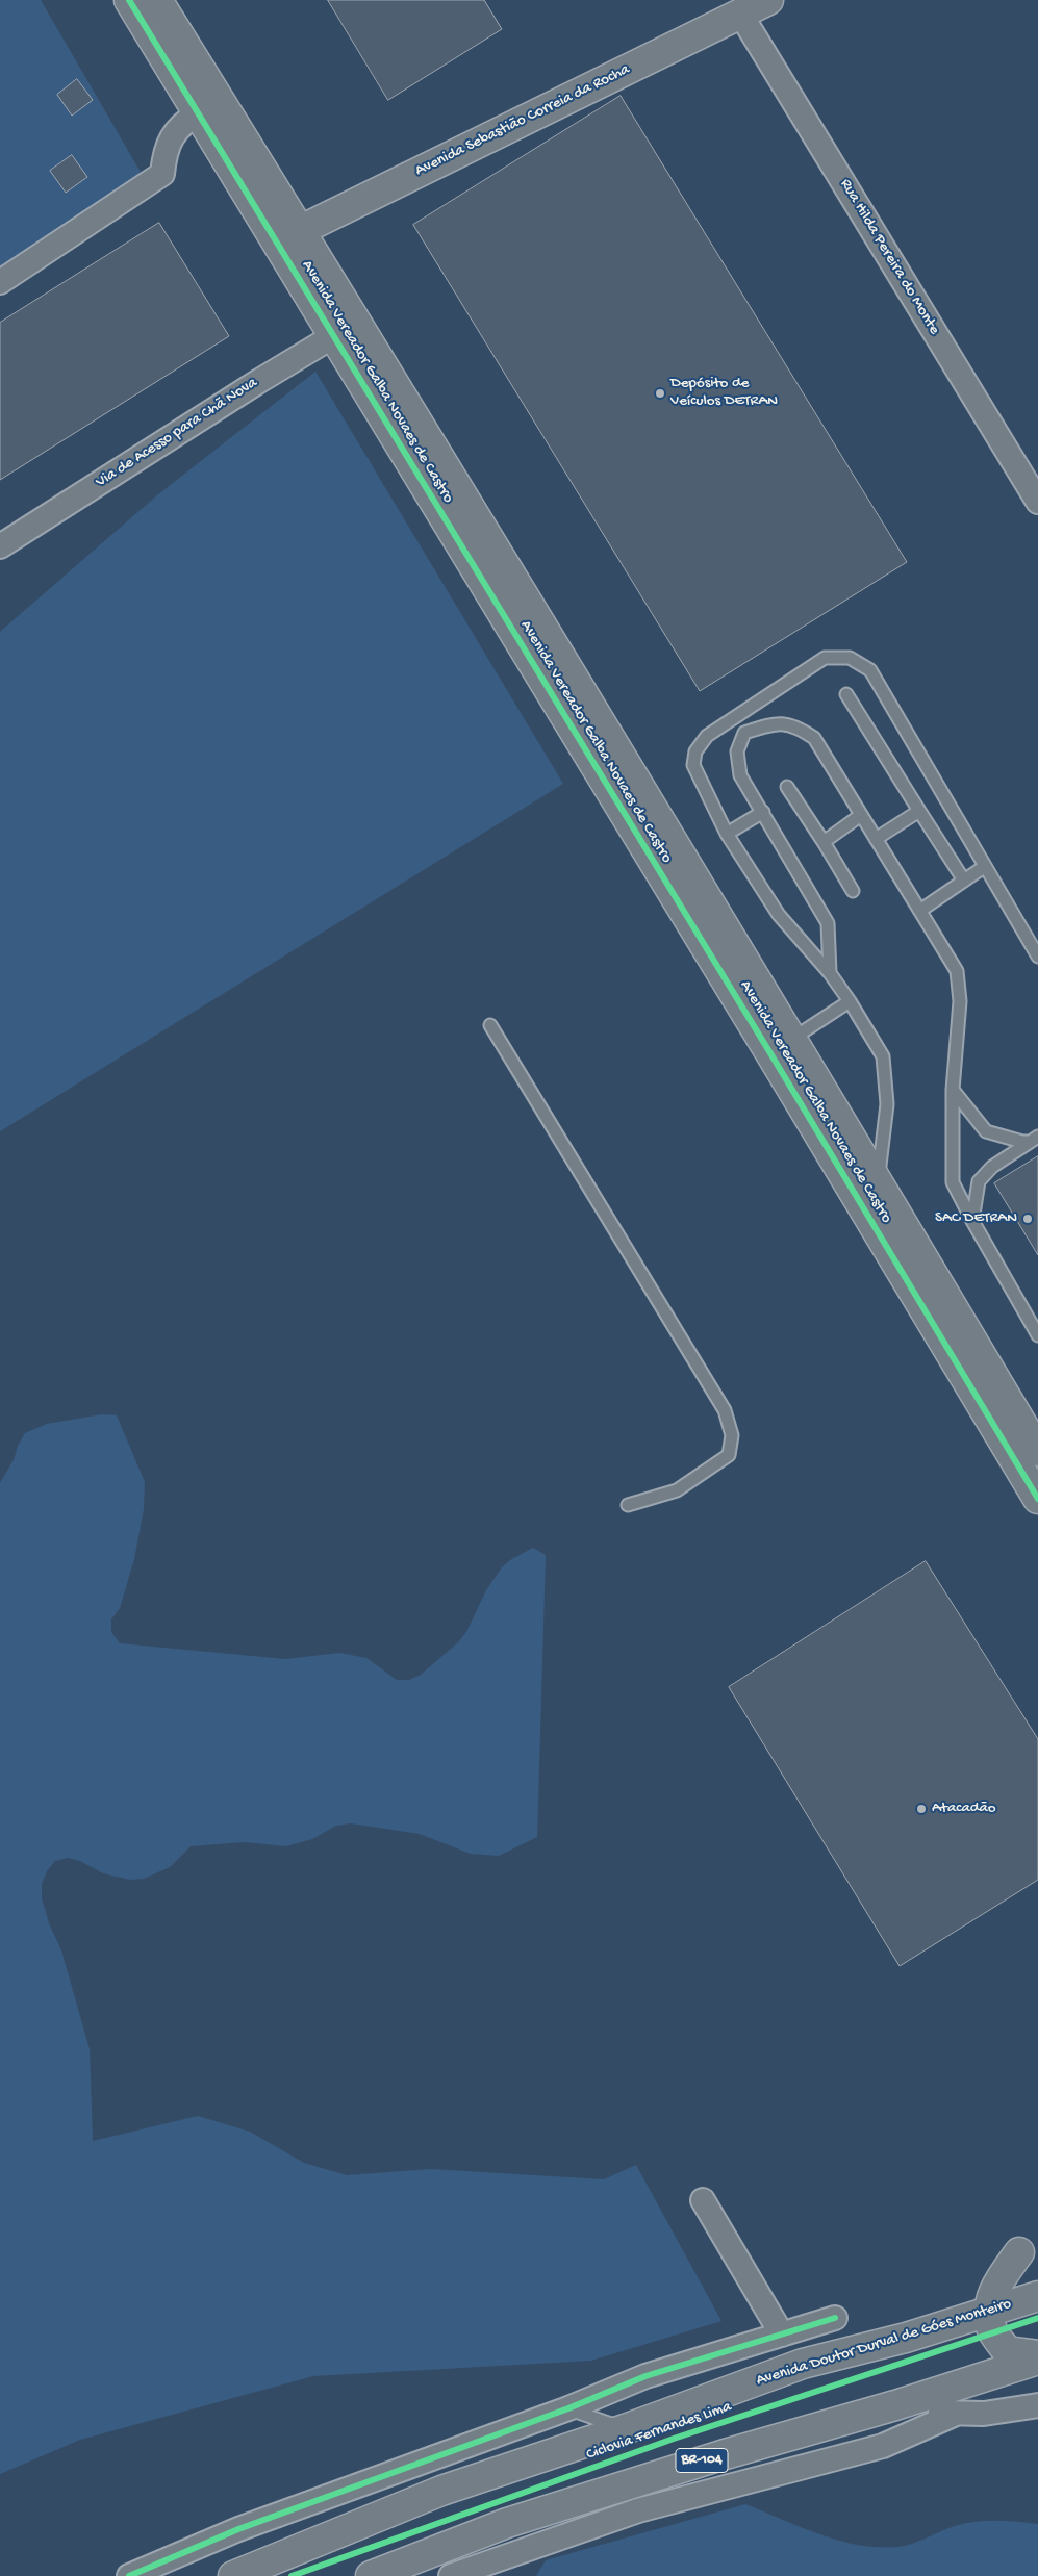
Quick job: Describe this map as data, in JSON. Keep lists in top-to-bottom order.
{
  "streets": {
    "main road": [
      "Avenida Sebastião Correia da Rocha",
      "Avenida Vereador Galba Novaes de Castro",
      "Avenida Doutor Durval de Góes Monteiro",
      "BR-104"
    ],
    "street": ["Rua Hilda Pereira do Monte", "Via de Acesso para Chã Nova"],
    "cycle path": ["Ciclovia Fernandes Lima"]
  },
  "crossings": [
    ["Avenida Sebastião Correia da Rocha", "Rua Hilda Pereira do Monte"],
    ["Avenida Sebastião Correia da Rocha", "Avenida Vereador Galba Novaes de Castro"],
    ["Avenida Vereador Galba Novaes de Castro", "Via de Acesso para Chã Nova"]
  ],
  "places": ["Depósito de Veículos DETRAN", "SAC DETRAN", "Atacadão"]
}
